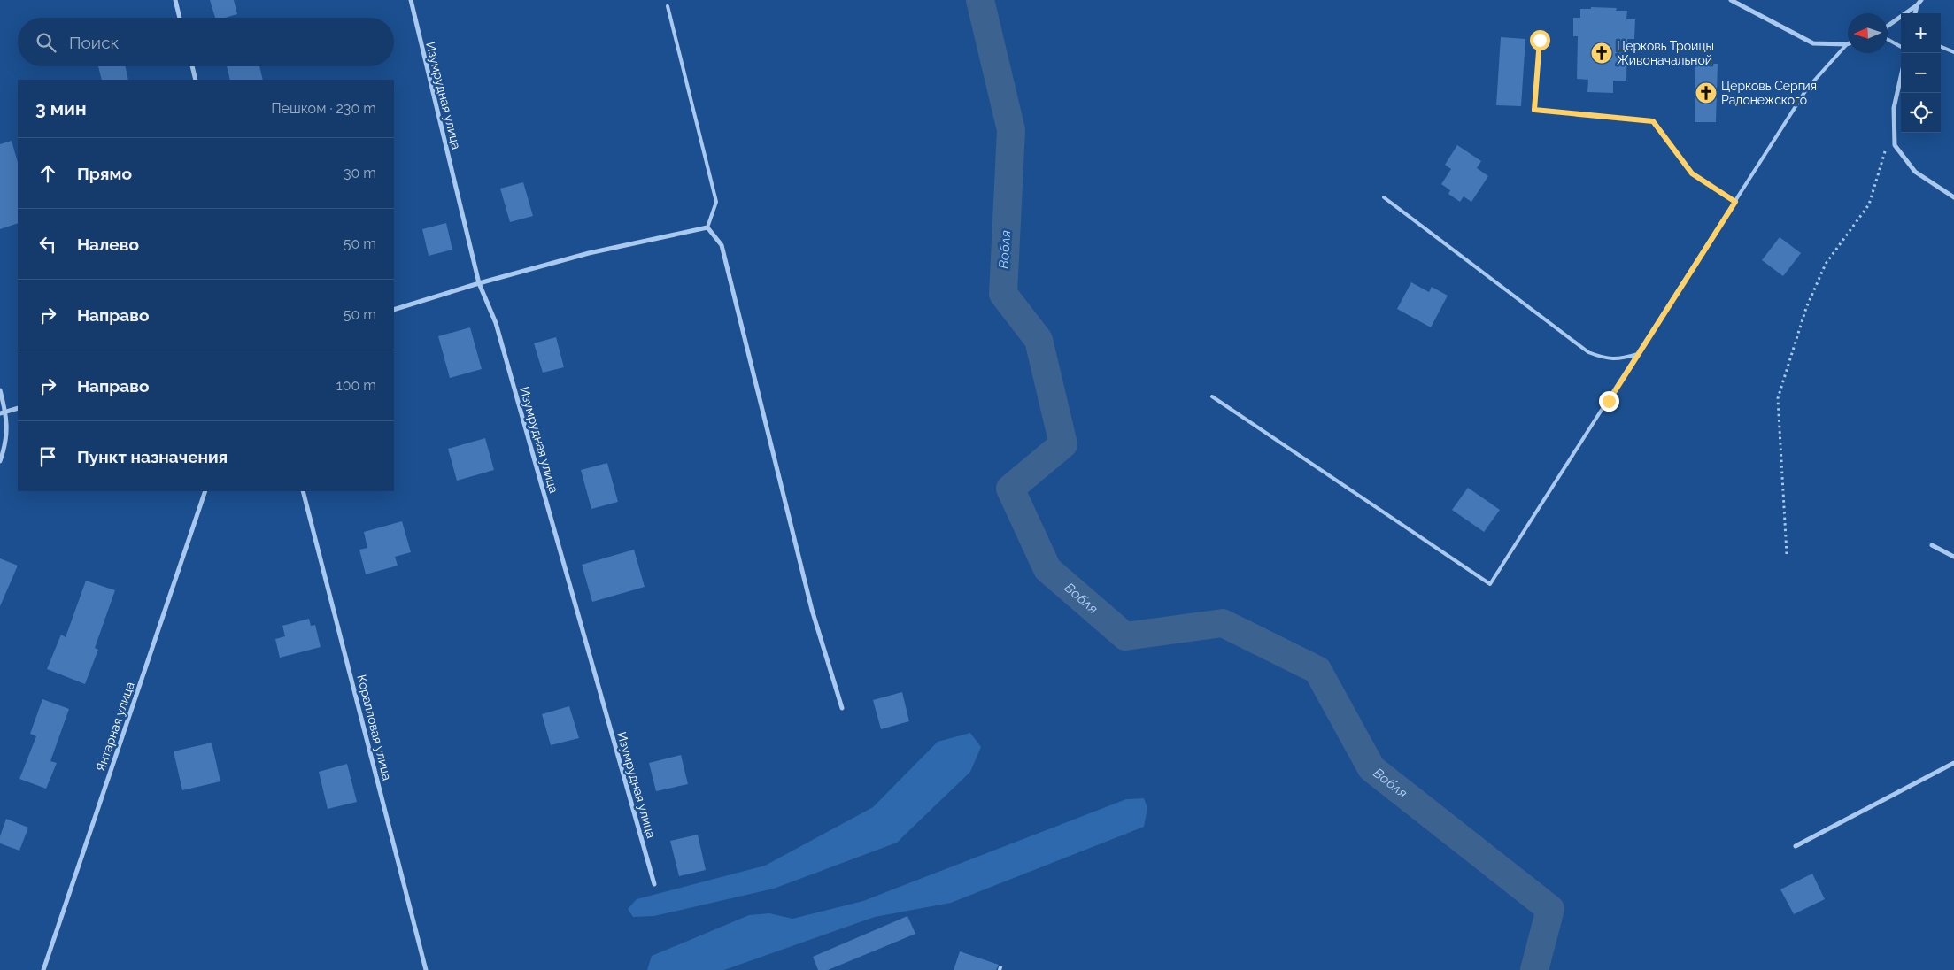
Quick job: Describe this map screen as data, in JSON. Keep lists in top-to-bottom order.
{
  "streets": {
    "street": ["Изумрудная улица", "Янтарная улица", "Коралловая улица"]
  },
  "water": ["Вобля"],
  "places": {
    "church": ["Церковь Троицы Живоначальной", "Церковь Сергия Радонежского"]
  },
  "north": "left",
  "page": {
    "map_buttons": ["+", "−"],
    "search": "Поиск",
    "heading": ["3 мин", "Пешком · 230 m"],
    "list": [
      ["Прямо", "30 m"],
      ["Налево", "50 m"],
      ["Направо", "50 m"],
      ["Направо", "100 m"],
      "Пункт назначения"
    ]
  }
}
